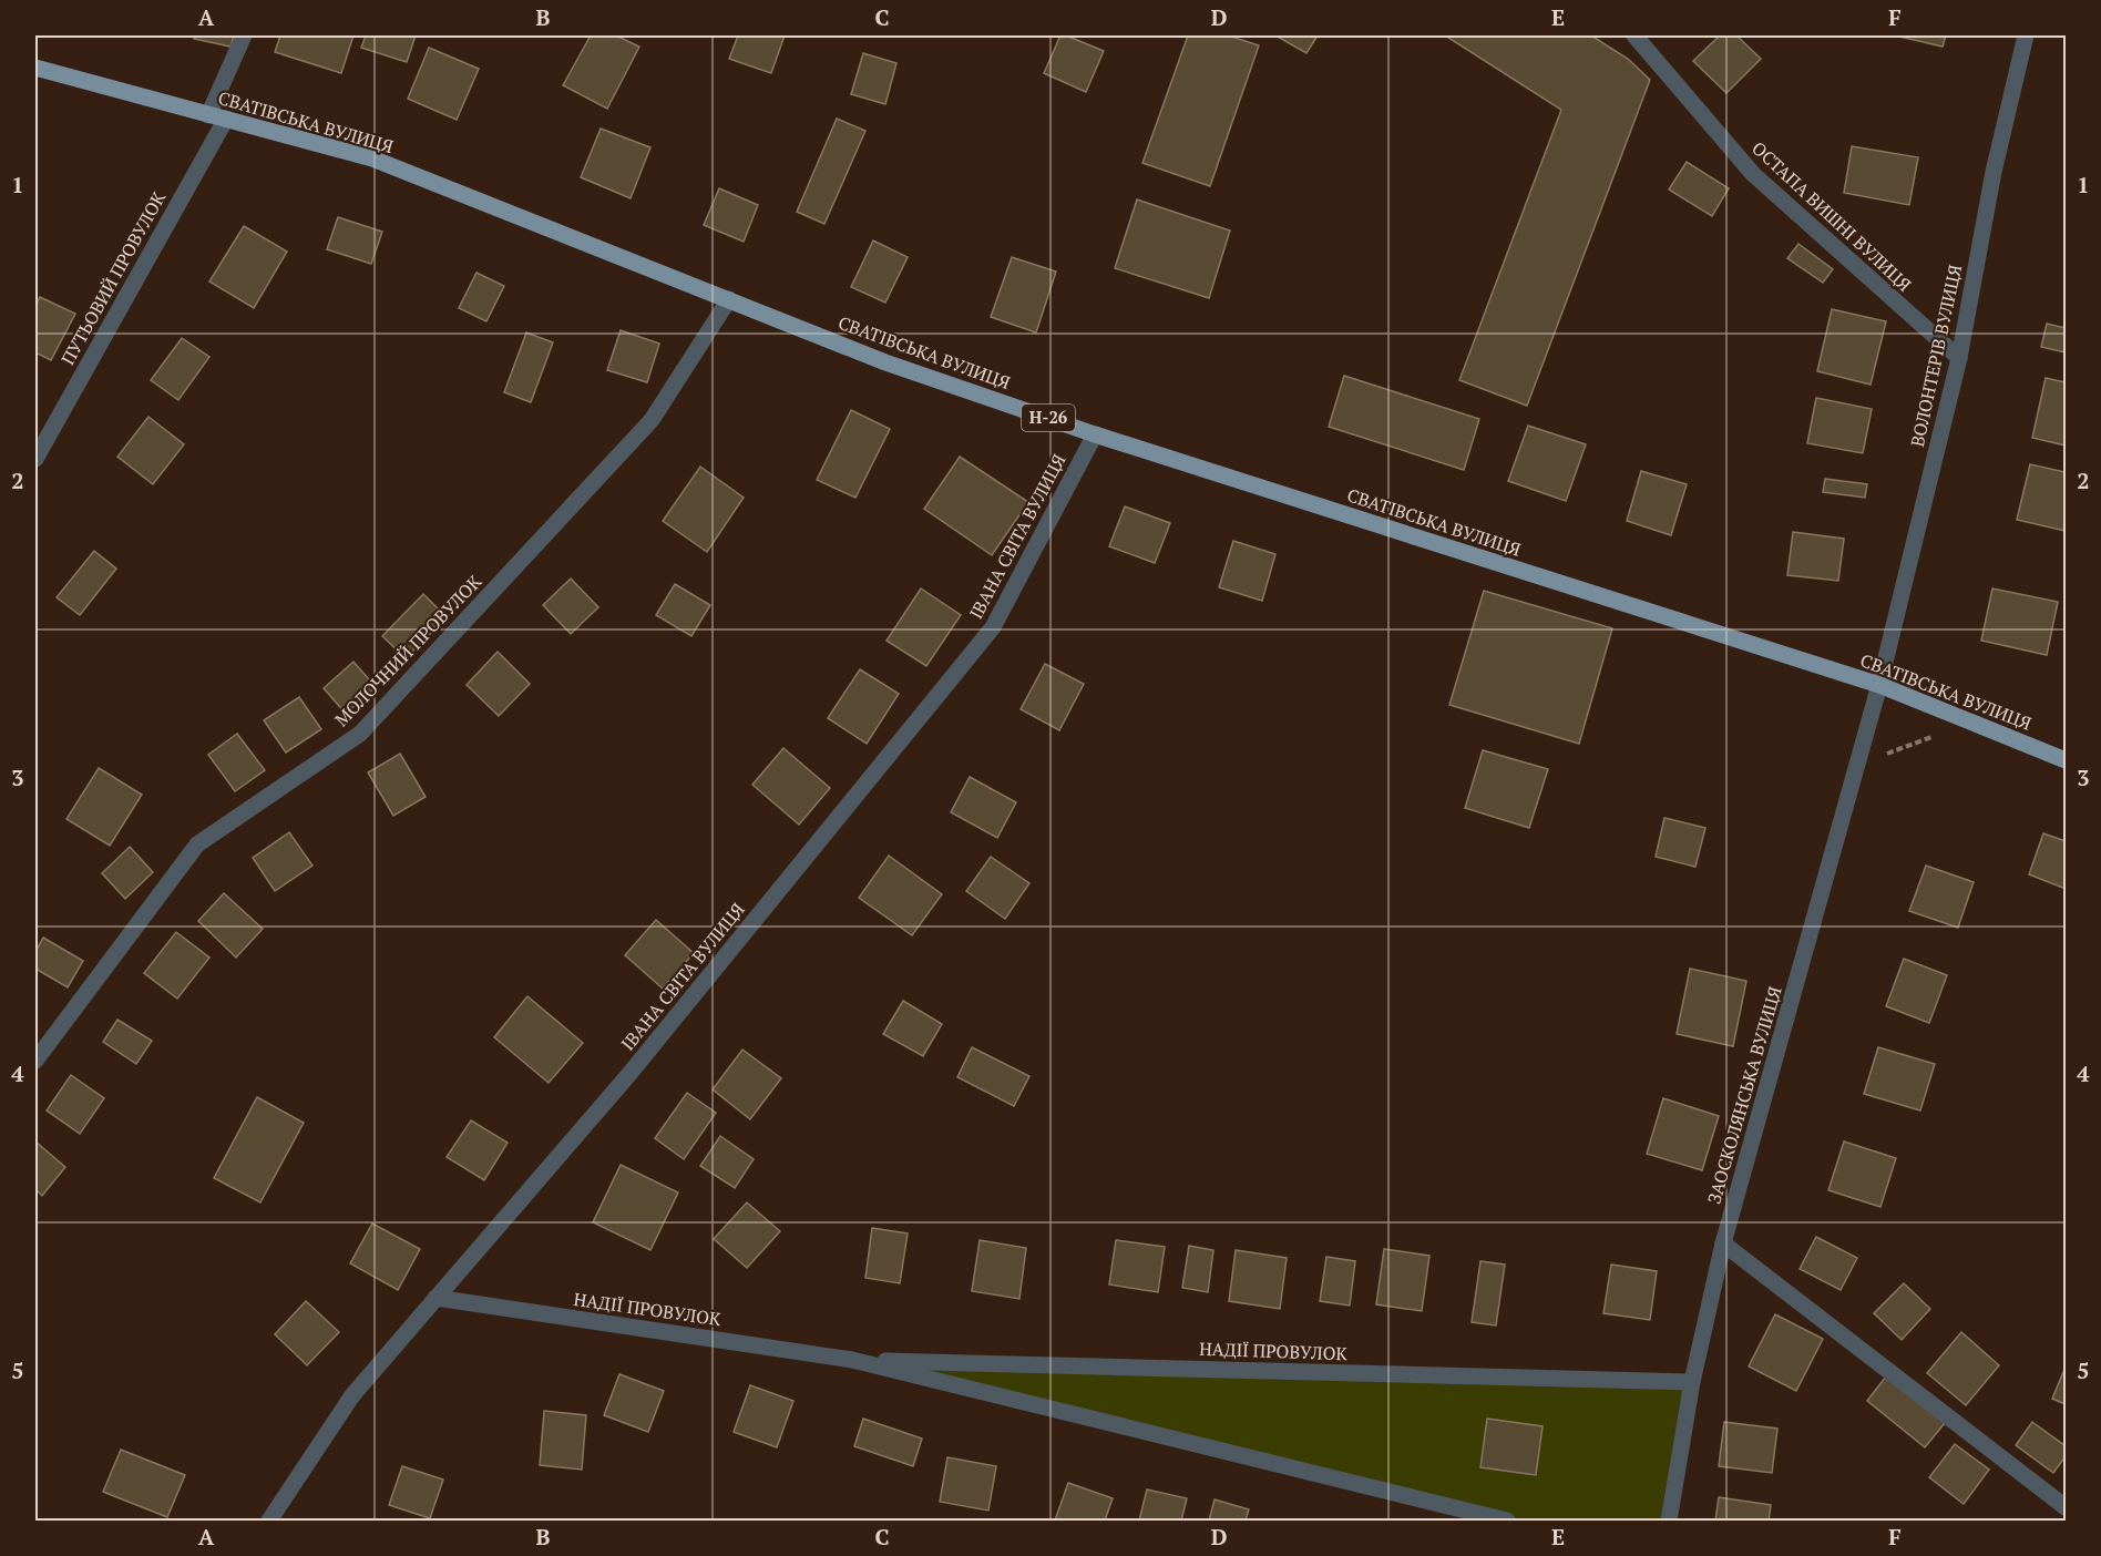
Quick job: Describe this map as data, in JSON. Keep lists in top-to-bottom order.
{
  "streets": {
    "main road": ["СВАТІВСЬКА ВУЛИЦЯ", "Н-26"],
    "street": [
      "ОСТАПА ВИШНІ ВУЛИЦЯ",
      "ПУТЬОВИЙ ПРОВУЛОК",
      "ВОЛОНТЕРІВ ВУЛИЦЯ",
      "ІВАНА СВІТА ВУЛИЦЯ",
      "МОЛОЧНИЙ ПРОВУЛОК",
      "ЗАОСКОЛЯНСЬКА ВУЛИЦЯ",
      "НАДІЇ ПРОВУЛОК"
    ]
  },
  "crossings": [
    ["СВАТІВСЬКА ВУЛИЦЯ", "ПУТЬОВИЙ ПРОВУЛОК"],
    ["СВАТІВСЬКА ВУЛИЦЯ", "ВОЛОНТЕРІВ ВУЛИЦЯ"],
    ["СВАТІВСЬКА ВУЛИЦЯ", "ІВАНА СВІТА ВУЛИЦЯ"],
    ["СВАТІВСЬКА ВУЛИЦЯ", "МОЛОЧНИЙ ПРОВУЛОК"],
    ["СВАТІВСЬКА ВУЛИЦЯ", "ЗАОСКОЛЯНСЬКА ВУЛИЦЯ"],
    ["ОСТАПА ВИШНІ ВУЛИЦЯ", "ВОЛОНТЕРІВ ВУЛИЦЯ"],
    ["ВОЛОНТЕРІВ ВУЛИЦЯ", "ЗАОСКОЛЯНСЬКА ВУЛИЦЯ"],
    ["ІВАНА СВІТА ВУЛИЦЯ", "НАДІЇ ПРОВУЛОК"],
    ["ЗАОСКОЛЯНСЬКА ВУЛИЦЯ", "НАДІЇ ПРОВУЛОК"]
  ],
  "grid": {
    "columns": [
      "A",
      "B",
      "C",
      "D",
      "E",
      "F"
    ],
    "rows": [
      "1",
      "2",
      "3",
      "4",
      "5"
    ]
  }
}
